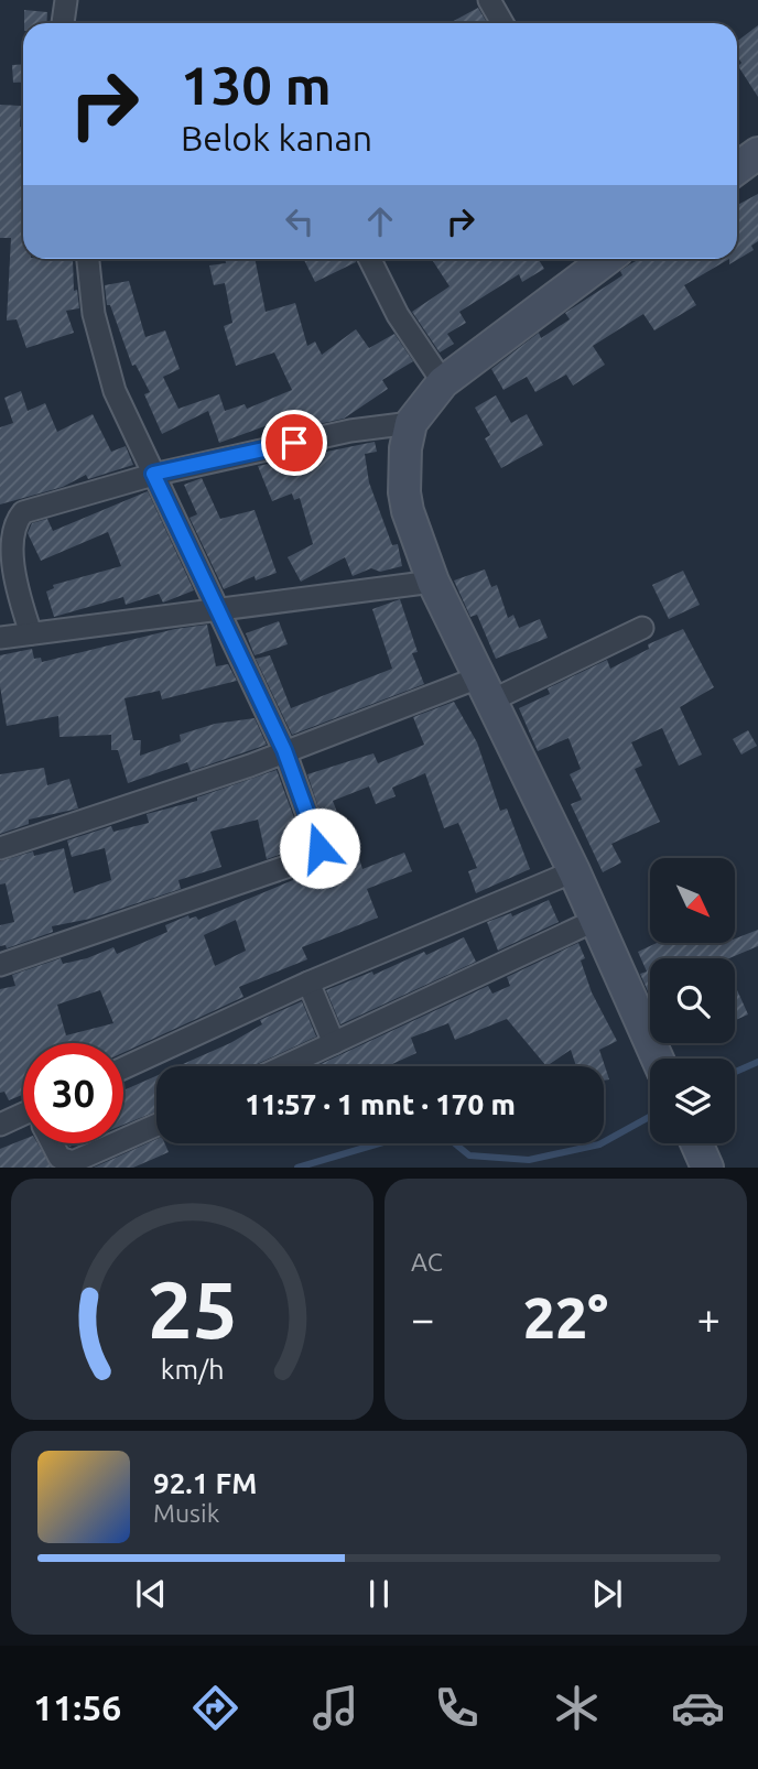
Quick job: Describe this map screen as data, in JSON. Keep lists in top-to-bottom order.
{
  "north": "bottom right",
  "page": {
    "turn": ["130 m", "Belok kanan"],
    "limit": "30",
    "trip": "11:57 · 1 mnt · 170 m",
    "tile": "AC",
    "heat": ["−", "22°", "+"],
    "song": ["92.1 FM", "Musik"],
    "tabs": "11:56",
    "gauge": ["25", "km/h"]
  }
}
